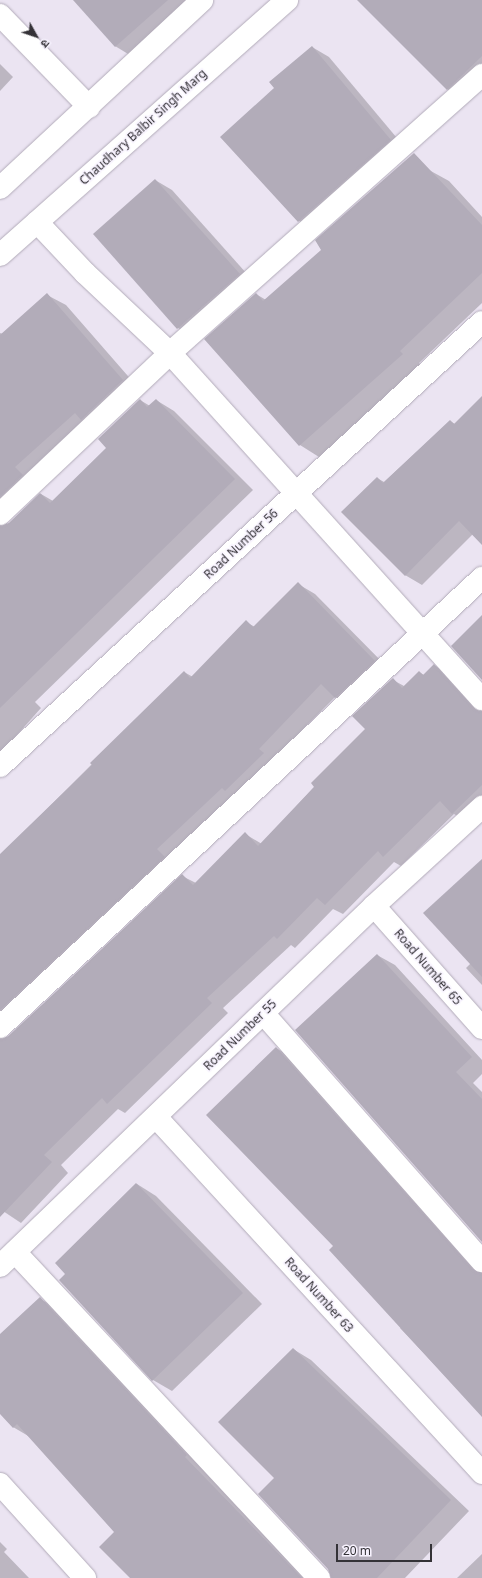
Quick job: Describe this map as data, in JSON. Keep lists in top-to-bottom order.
{
  "streets": {
    "street": [
      "Chaudhary Balbir Singh Marg",
      "Road Number 56",
      "Road Number 65",
      "Road Number 55",
      "Road Number 63"
    ]
  },
  "crossings": [
    ["Road Number 65", "Road Number 55"],
    ["Road Number 55", "Road Number 63"]
  ],
  "scale_bar": "20 m",
  "north": "bottom right"
}
